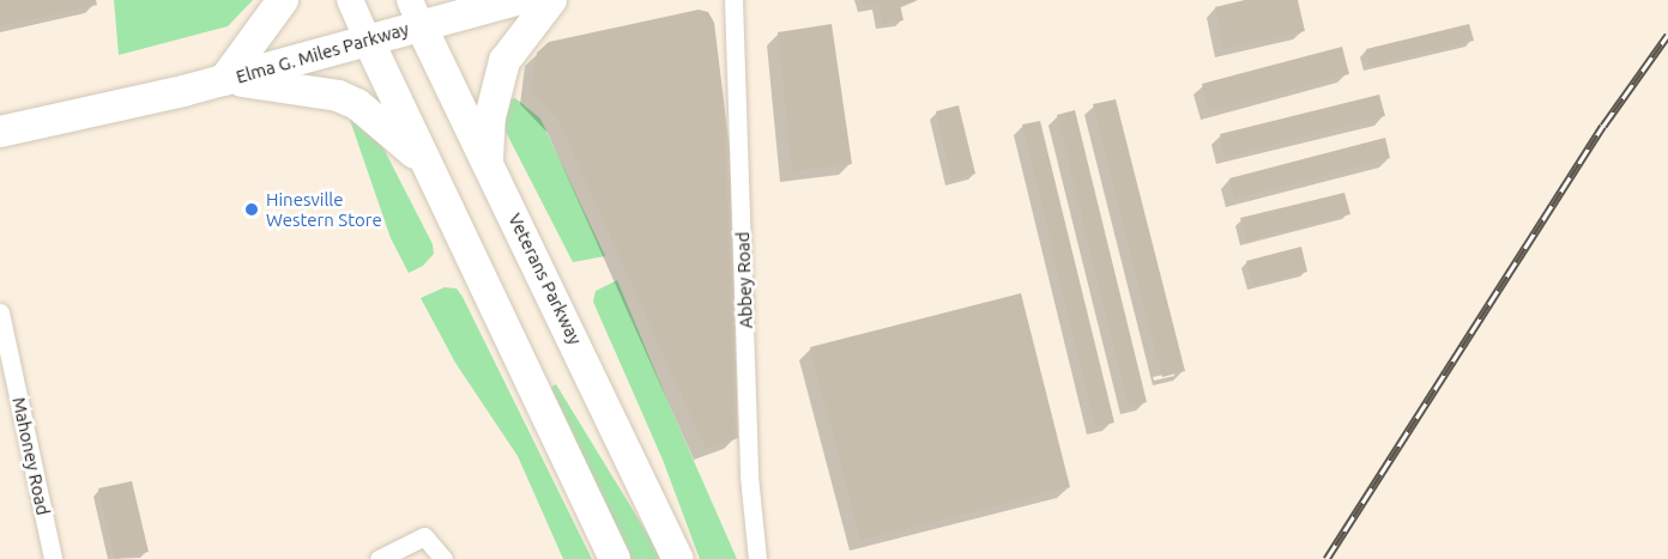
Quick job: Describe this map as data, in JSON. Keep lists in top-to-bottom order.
{
  "streets": {
    "main road": ["Elma G. Miles Parkway", "Veterans Parkway"],
    "street": ["Abbey Road", "Mahoney Road"]
  },
  "crossings": [
    ["Elma G. Miles Parkway", "Veterans Parkway"]
  ],
  "places": ["Hinesville Western Store"]
}
